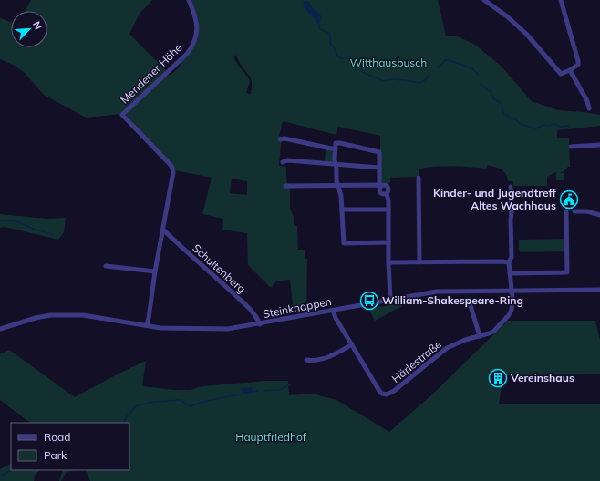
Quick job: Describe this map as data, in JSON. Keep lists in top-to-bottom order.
{
  "streets": {
    "street": [
      "Mendener Höhe",
      "Schultenberg",
      "Steinknappen",
      "Härlestraße"
    ]
  },
  "crossings": [
    ["Mendener Höhe", "Schultenberg"],
    ["Mendener Höhe", "Steinknappen"],
    ["Schultenberg", "Steinknappen"],
    ["Steinknappen", "Härlestraße"]
  ],
  "parks": ["Witthausbusch", "Hauptfriedhof"],
  "places": {
    "public building": ["Kinder- und Jugendtreff Altes Wachhaus"],
    "bus stop": ["William-Shakespeare-Ring"],
    "building": ["Vereinshaus"]
  },
  "legend": ["Road", "Park"],
  "north": "top right"
}
